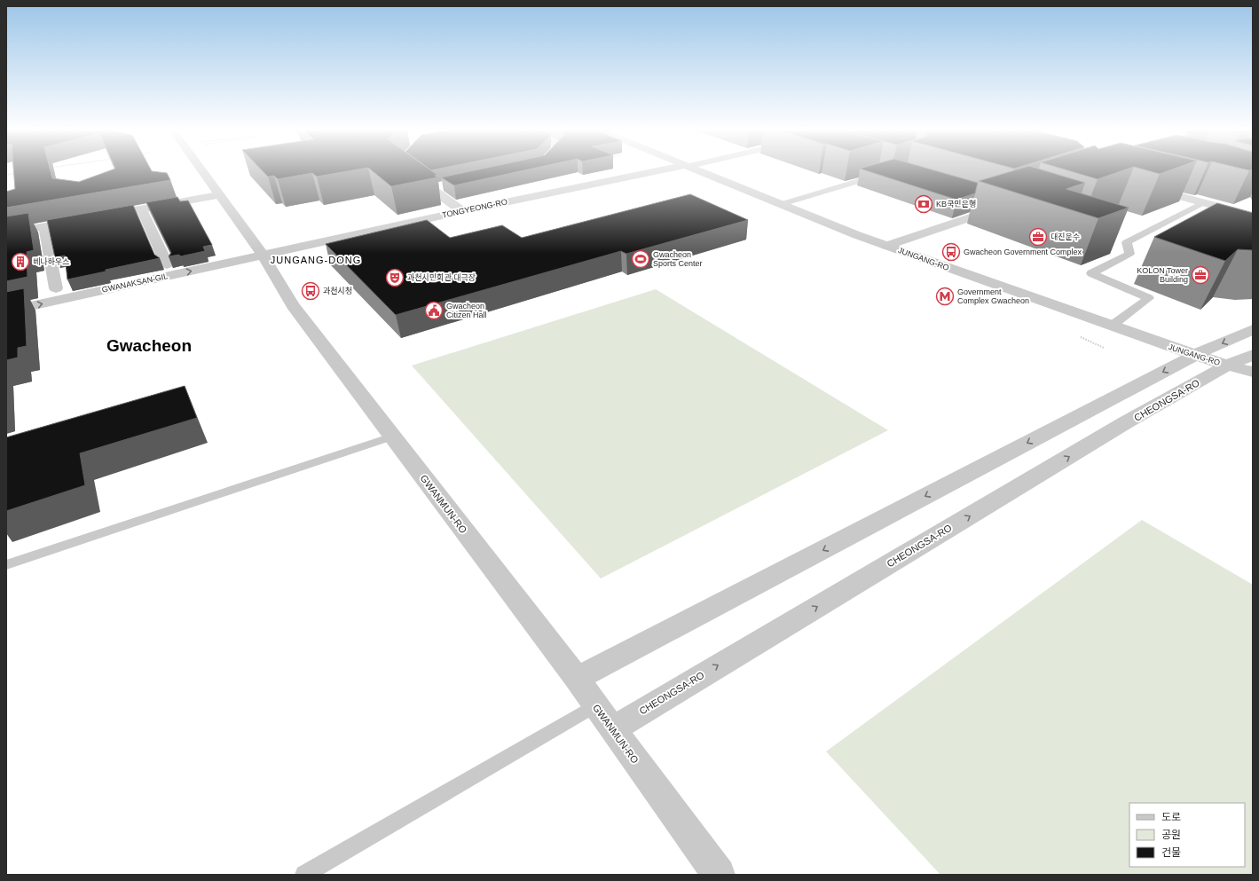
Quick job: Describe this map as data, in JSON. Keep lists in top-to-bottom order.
{
  "streets": {
    "street": [
      "TONGYEONG-RO",
      "JUNGANG-RO",
      "GWANAKSAN-GIL",
      "CHEONGSA-RO",
      "GWANMUN-RO"
    ]
  },
  "crossings": [
    ["TONGYEONG-RO", "GWANAKSAN-GIL"],
    ["TONGYEONG-RO", "GWANMUN-RO"],
    ["JUNGANG-RO", "CHEONGSA-RO"],
    ["GWANAKSAN-GIL", "GWANMUN-RO"],
    ["CHEONGSA-RO", "GWANMUN-RO"]
  ],
  "districts": ["JUNGANG-DONG", "Gwacheon"],
  "places": {
    "bank": ["KB국민은행"],
    "office": ["대진운수", "KOLON Tower Building"],
    "bus stop": ["Gwacheon Government Complex", "과천시청"],
    "sports": ["Gwacheon Sports Center"],
    "building": ["베나하우스"],
    "theatre": ["과천시민회관 대극장"],
    "metro station": ["Government Complex Gwacheon"],
    "public building": ["Gwacheon Citizen Hall"]
  },
  "legend": ["도로", "공원", "건물"]
}
